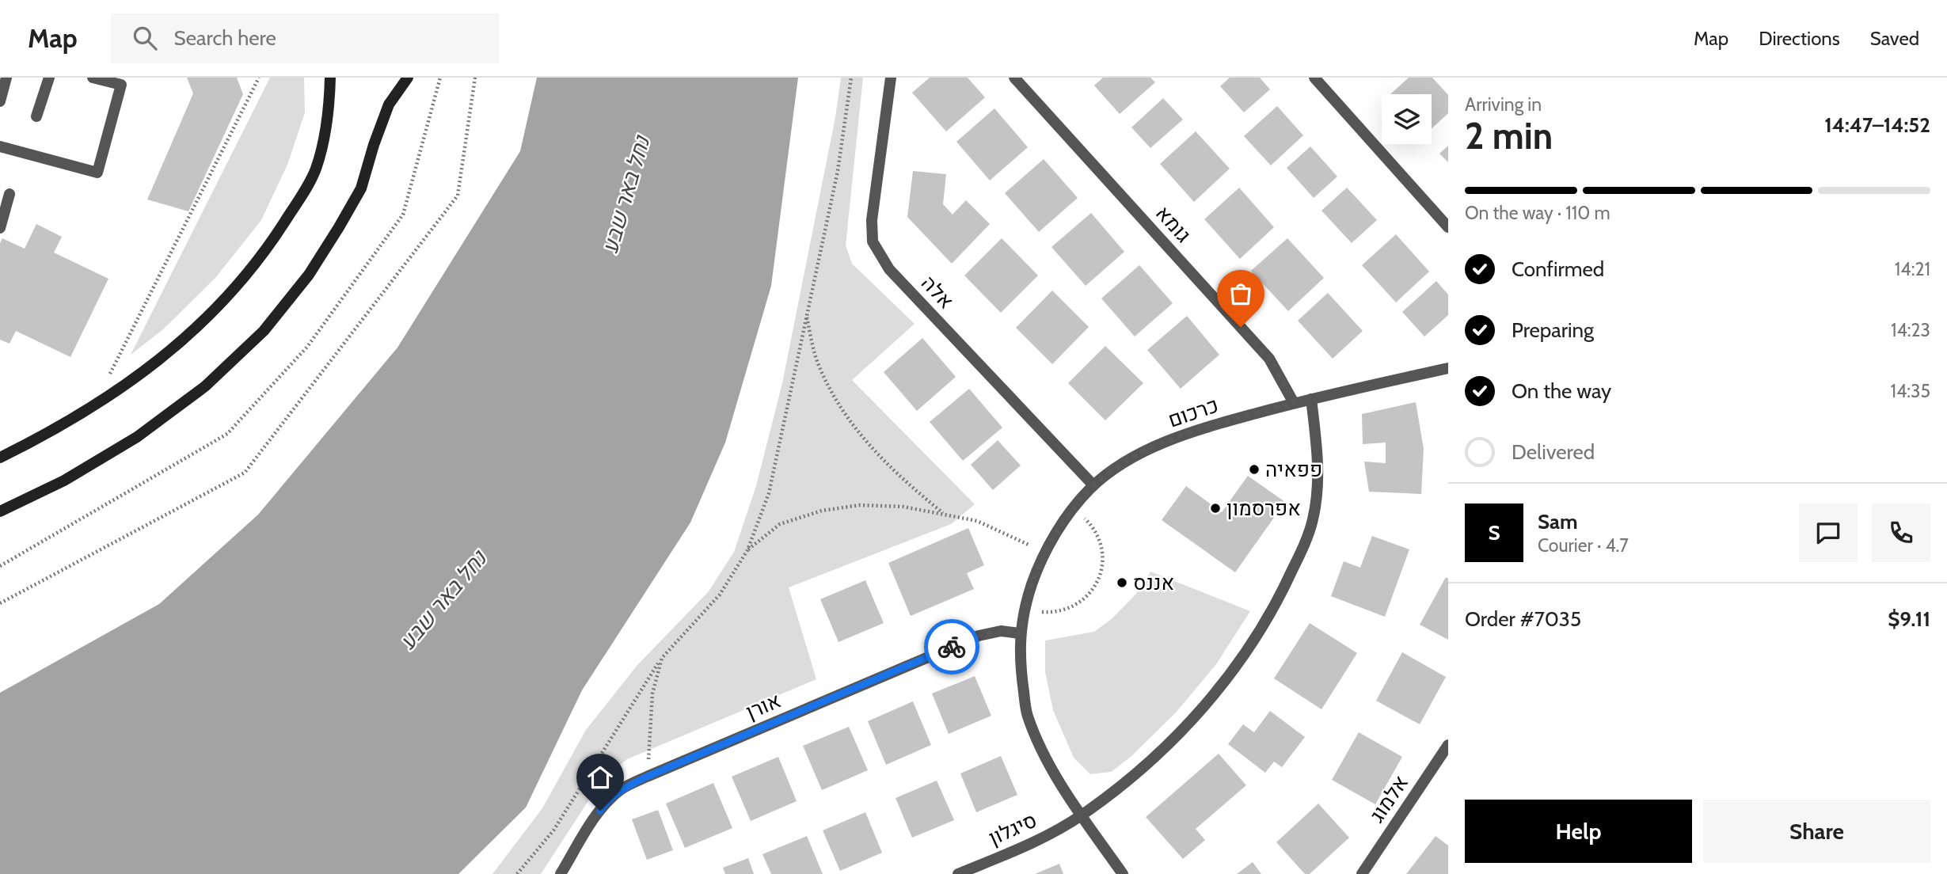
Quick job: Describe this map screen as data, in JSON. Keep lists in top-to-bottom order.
{
  "streets": {
    "street": [
      "גומא",
      "אלה",
      "כרכום",
      "אורן",
      "אלמוג",
      "סיגלון"
    ]
  },
  "crossings": [
    ["גומא", "כרכום"],
    ["אלה", "כרכום"],
    ["כרכום", "אורן"],
    ["כרכום", "סיגלון"]
  ],
  "water": ["נחל באר שבע"],
  "places": ["פפאיה", "אפרסמון", "אננס"],
  "page": {
    "header": "Map",
    "search": "Search here",
    "nav": ["Map", "Directions", "Saved"],
    "heading": ["2 min", "Arriving in", "14:47–14:52"],
    "panel": [
      "Sam",
      "Courier · 4.7",
      "Order #7035",
      "$9.11"
    ],
    "bar": "On the way · 110 m",
    "list": [
      ["Confirmed", "14:21"],
      ["Preparing", "14:23"],
      ["On the way", "14:35"],
      "Delivered"
    ],
    "round": "S",
    "buttons": ["Help", "Share"]
  }
}
